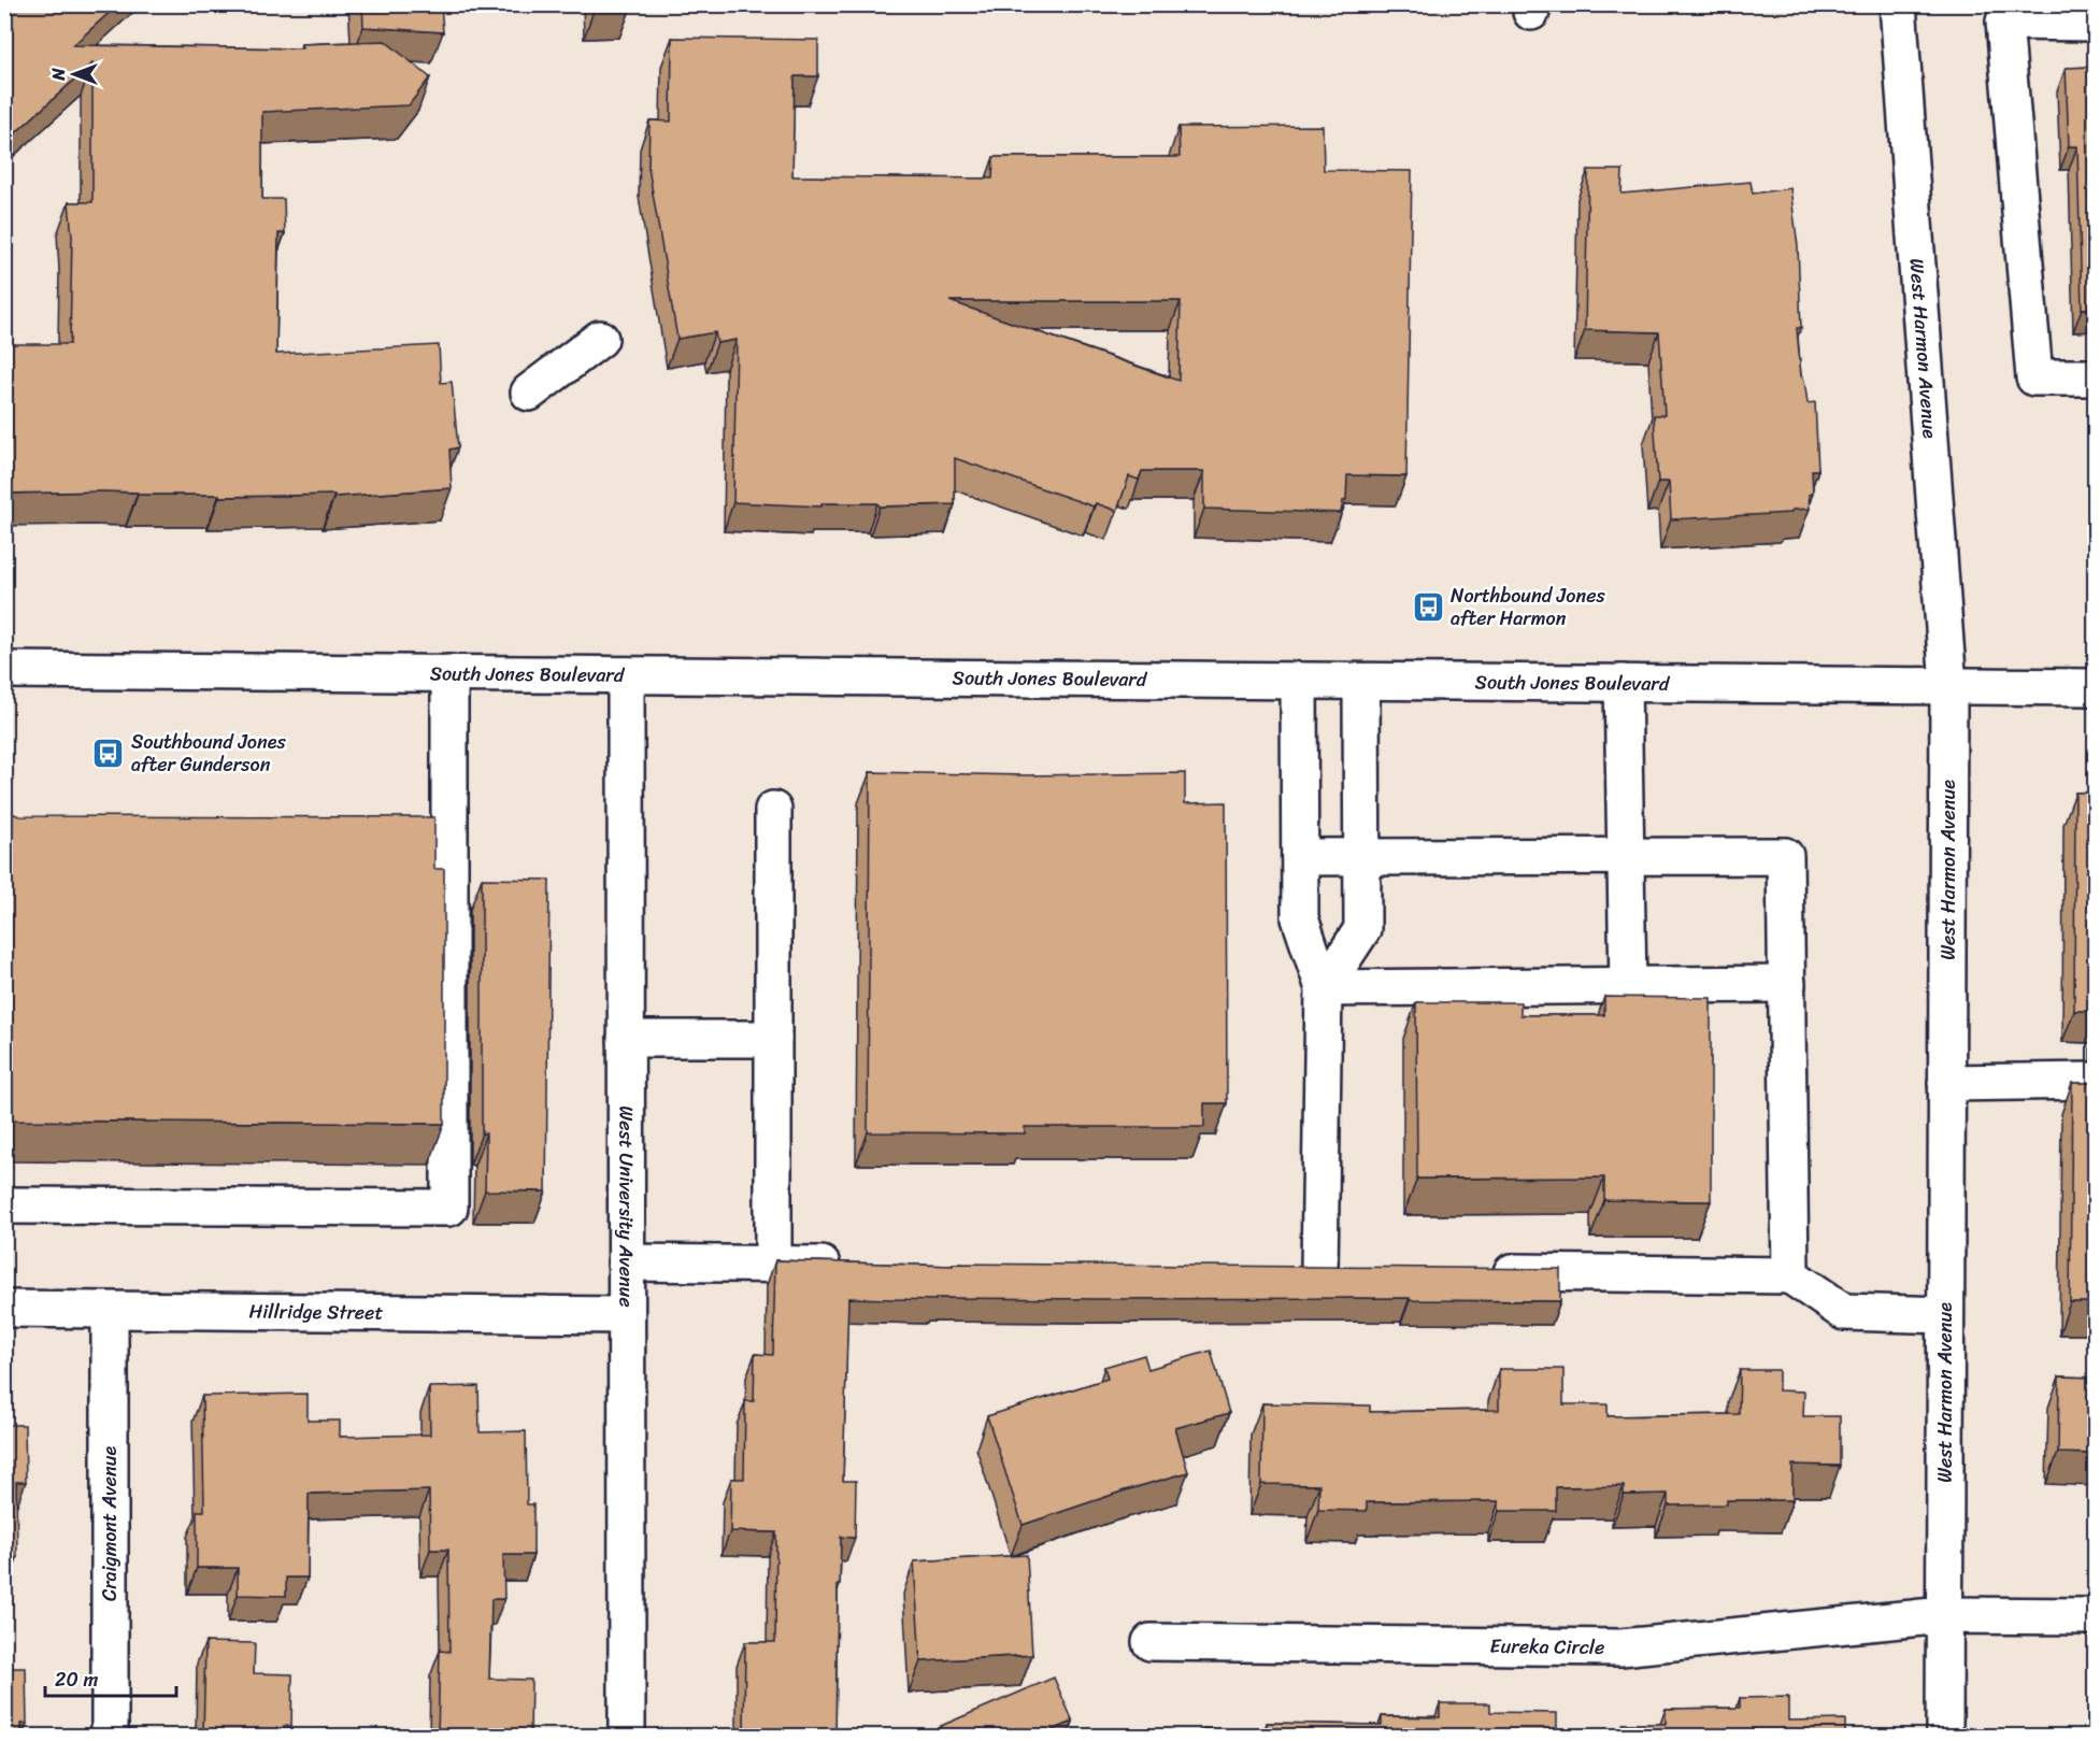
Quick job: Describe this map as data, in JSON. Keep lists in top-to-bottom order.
{
  "streets": {
    "main road": [
      "West Harmon Avenue",
      "South Jones Boulevard",
      "West University Avenue",
      "Hillridge Street",
      "Craigmont Avenue",
      "Eureka Circle"
    ]
  },
  "crossings": [
    ["West Harmon Avenue", "South Jones Boulevard"],
    ["West Harmon Avenue", "Eureka Circle"],
    ["South Jones Boulevard", "West University Avenue"],
    ["West University Avenue", "Hillridge Street"],
    ["Hillridge Street", "Craigmont Avenue"]
  ],
  "places": {
    "bus stop": ["Northbound Jones after Harmon", "Southbound Jones after Gunderson"]
  },
  "scale_bar": "20 m",
  "north": "left"
}
